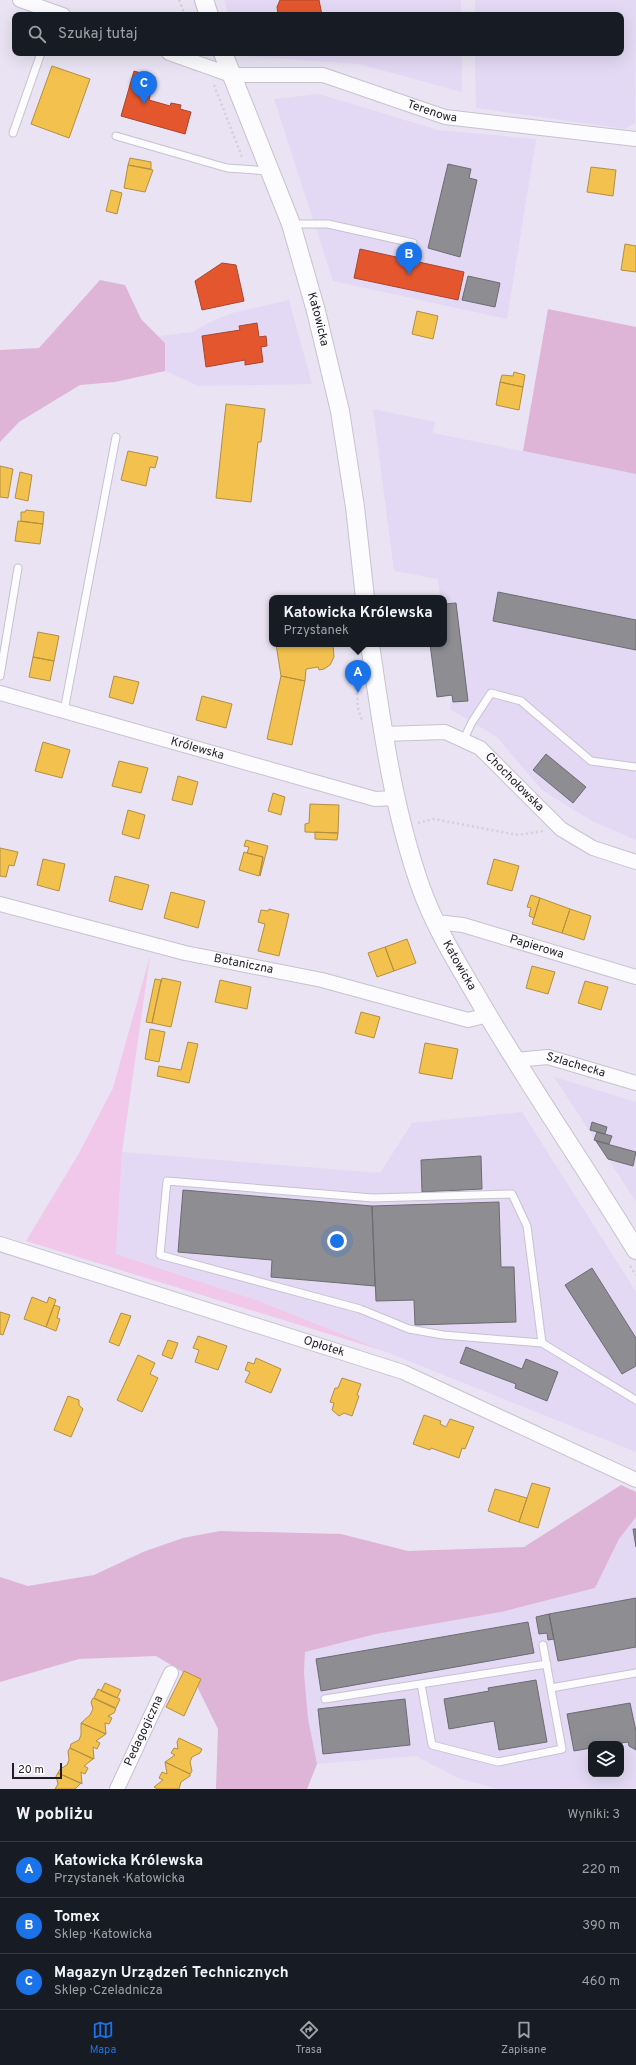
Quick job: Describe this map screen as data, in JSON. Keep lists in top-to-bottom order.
{
  "streets": {
    "street": [
      "Terenowa",
      "Katowicka",
      "Królewska",
      "Chochołowska",
      "Papierowa",
      "Botaniczna",
      "Szlachecka",
      "Opłotek",
      "Pedagogiczna"
    ]
  },
  "crossings": [
    ["Terenowa", "Katowicka"],
    ["Katowicka", "Królewska"],
    ["Katowicka", "Chochołowska"],
    ["Katowicka", "Papierowa"],
    ["Katowicka", "Botaniczna"],
    ["Katowicka", "Szlachecka"]
  ],
  "scale_bar": "20 m",
  "page": {
    "search": "Szukaj tutaj",
    "pins": ["C", "B", "A"],
    "popup": ["Katowicka Królewska", "Przystanek"],
    "scale": "20 m",
    "heading": ["W pobliżu", "Wyniki: 3"],
    "list": [
      {
        "mark": "A",
        "name": "Katowicka Królewska",
        "note": "Przystanek · Katowicka",
        "value": "220 m"
      },
      {
        "mark": "B",
        "name": "Tomex",
        "note": "Sklep · Katowicka",
        "value": "390 m"
      },
      {
        "mark": "C",
        "name": "Magazyn Urządzeń Technicznych",
        "note": "Sklep · Czeladnicza",
        "value": "460 m"
      }
    ],
    "nav": ["Mapa", "Trasa", "Zapisane"]
  }
}
